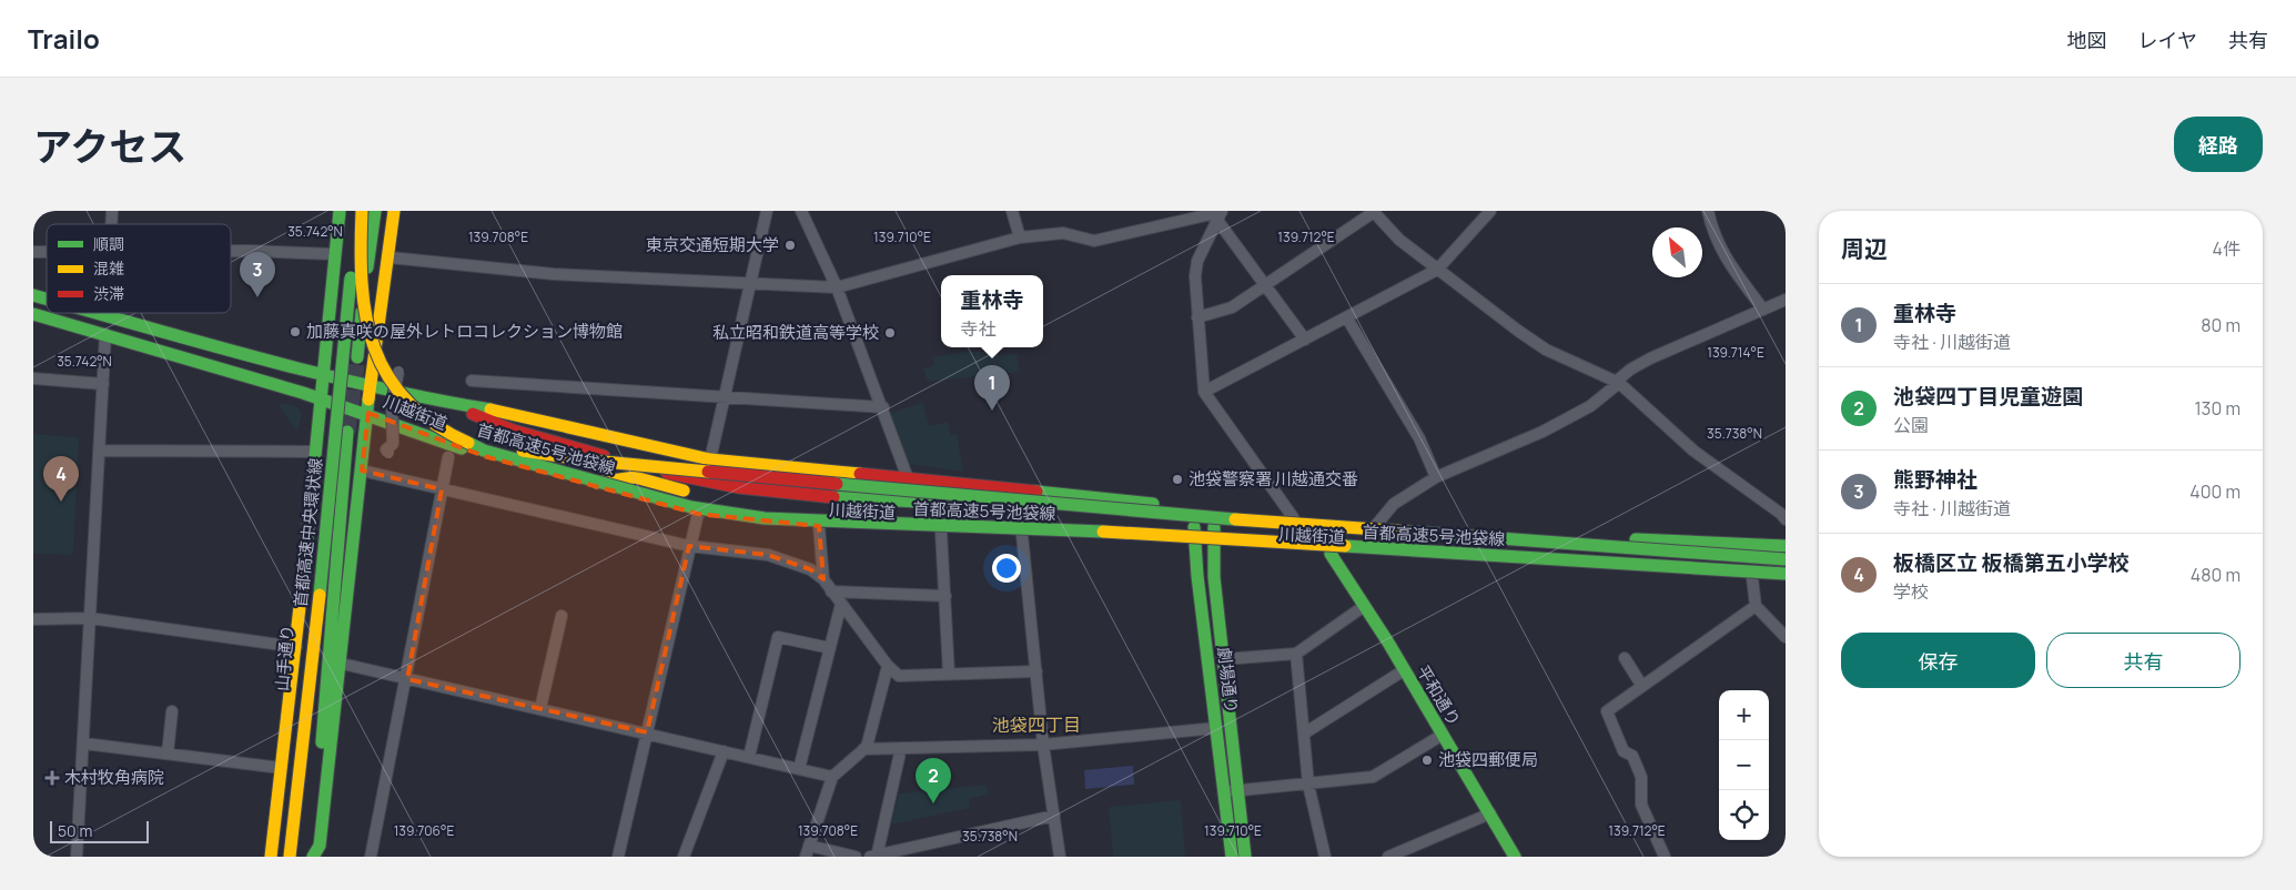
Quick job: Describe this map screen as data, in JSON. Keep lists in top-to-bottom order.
{
  "streets": {
    "main road": [
      "川越街道",
      "首都高速5号池袋線",
      "首都高速中央環状線",
      "山手通り",
      "劇場通り",
      "平和通り"
    ]
  },
  "crossings": [
    ["川越街道", "首都高速5号池袋線"],
    ["川越街道", "劇場通り"],
    ["川越街道", "平和通り"],
    ["首都高速5号池袋線", "劇場通り"]
  ],
  "districts": ["池袋四丁目"],
  "places": {
    "other": [
      "東京交通短期大学",
      "加藤真咲の屋外レトロコレクション博物館",
      "私立昭和鉄道高等学校",
      "池袋警察署 川越通交番",
      "池袋四郵便局"
    ],
    "health": ["木村牧角病院"]
  },
  "legend": ["順調", "混雑", "渋滞"],
  "scale_bar": "50 m",
  "north": "top left",
  "page": {
    "header": "Trailo",
    "nav": ["地図", "レイヤ", "共有"],
    "title": "アクセス",
    "buttons": [
      "経路",
      ["保存", "共有"]
    ],
    "heading": ["周辺", "4件"],
    "pins": [
      "3",
      "1",
      "4",
      "2"
    ],
    "popup": ["重林寺", "寺社"],
    "list": [
      {
        "mark": "1",
        "name": "重林寺",
        "note": "寺社 · 川越街道",
        "value": "80 m"
      },
      {
        "mark": "2",
        "name": "池袋四丁目児童遊園",
        "note": "公園",
        "value": "130 m"
      },
      {
        "mark": "3",
        "name": "熊野神社",
        "note": "寺社 · 川越街道",
        "value": "400 m"
      },
      {
        "mark": "4",
        "name": "板橋区立 板橋第五小学校",
        "note": "学校",
        "value": "480 m"
      }
    ],
    "map_buttons": ["+", "−"],
    "scale": "50 m"
  },
  "coordinates": [
    "35.742°N",
    "139.708°E",
    "139.710°E",
    "139.712°E",
    "139.714°E",
    "35.738°N",
    "139.706°E"
  ]
}
